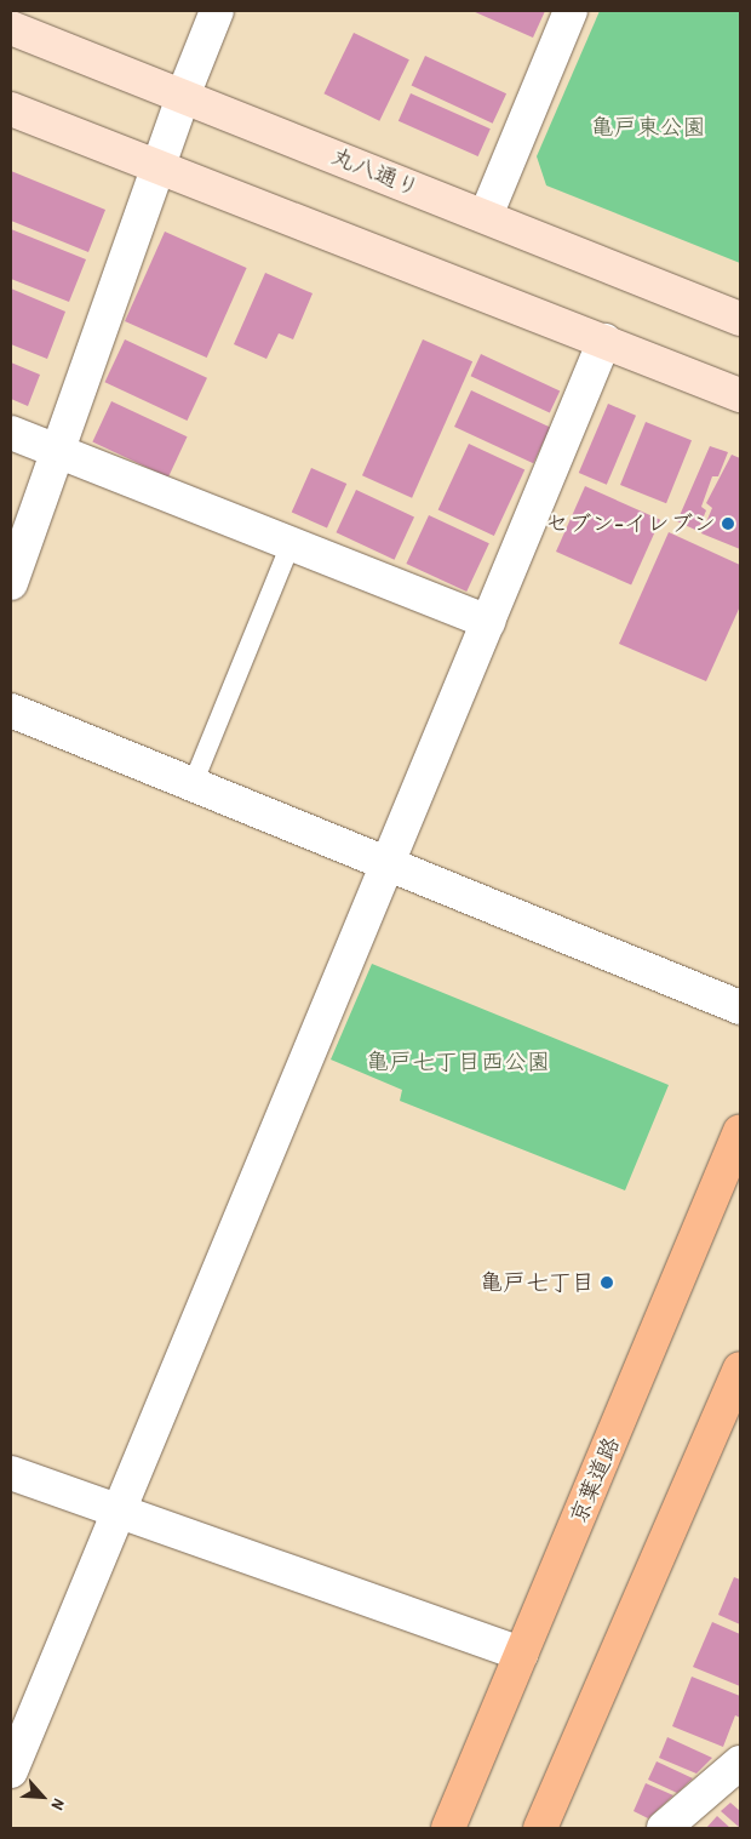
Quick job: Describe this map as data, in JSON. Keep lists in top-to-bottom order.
{
  "streets": {
    "highway": ["京葉道路"],
    "main road": ["丸八通り"]
  },
  "parks": ["亀戸東公園", "亀戸七丁目西公園"],
  "places": ["セブン-イレブン", "亀戸七丁目"],
  "north": "bottom right"
}
